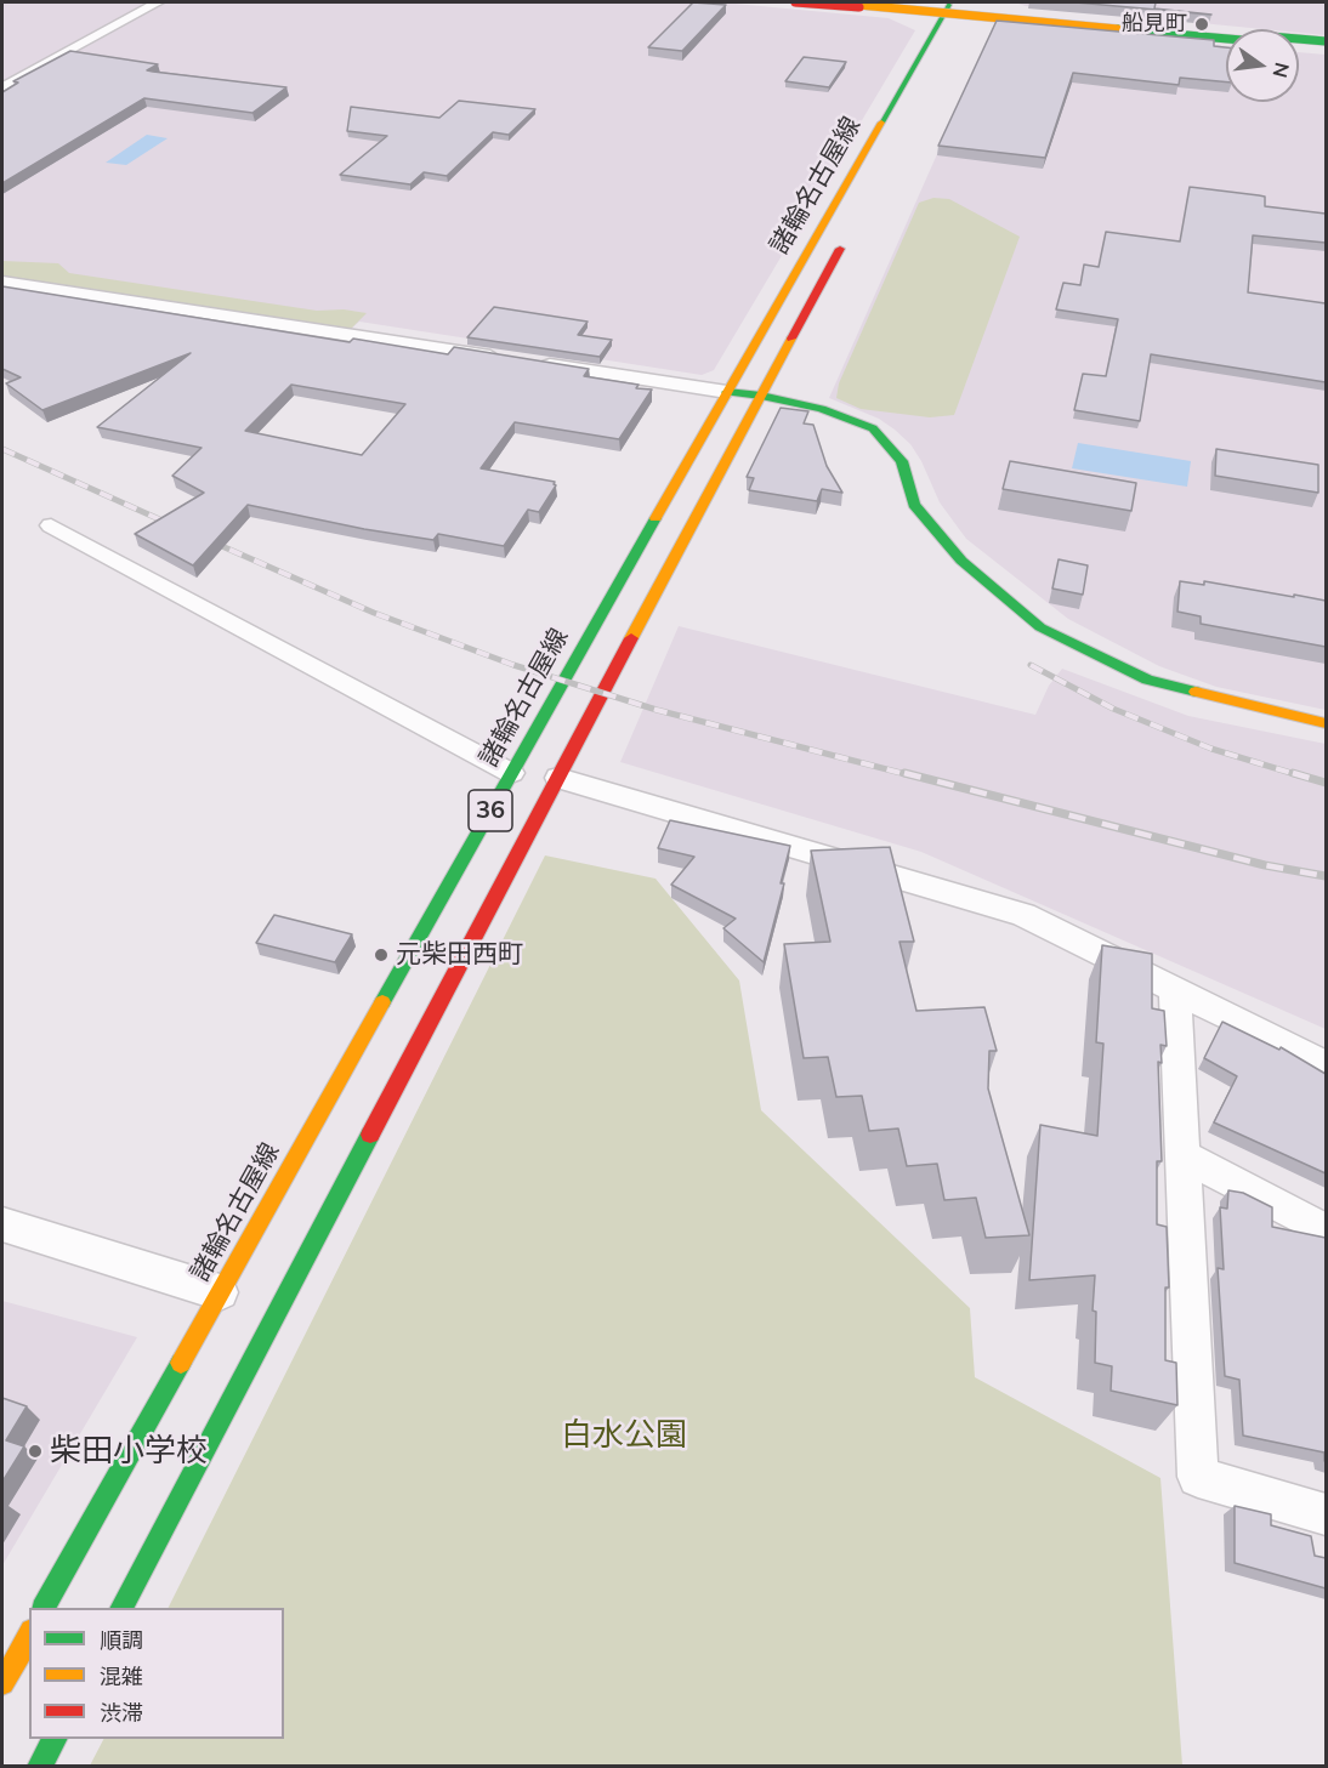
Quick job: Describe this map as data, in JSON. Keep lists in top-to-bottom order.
{
  "streets": {
    "main road": ["諸輪名古屋線", "36"]
  },
  "parks": ["白水公園"],
  "places": ["船見町", "元柴田西町", "柴田小学校"],
  "legend": ["順調", "混雑", "渋滞"],
  "north": "right"
}
